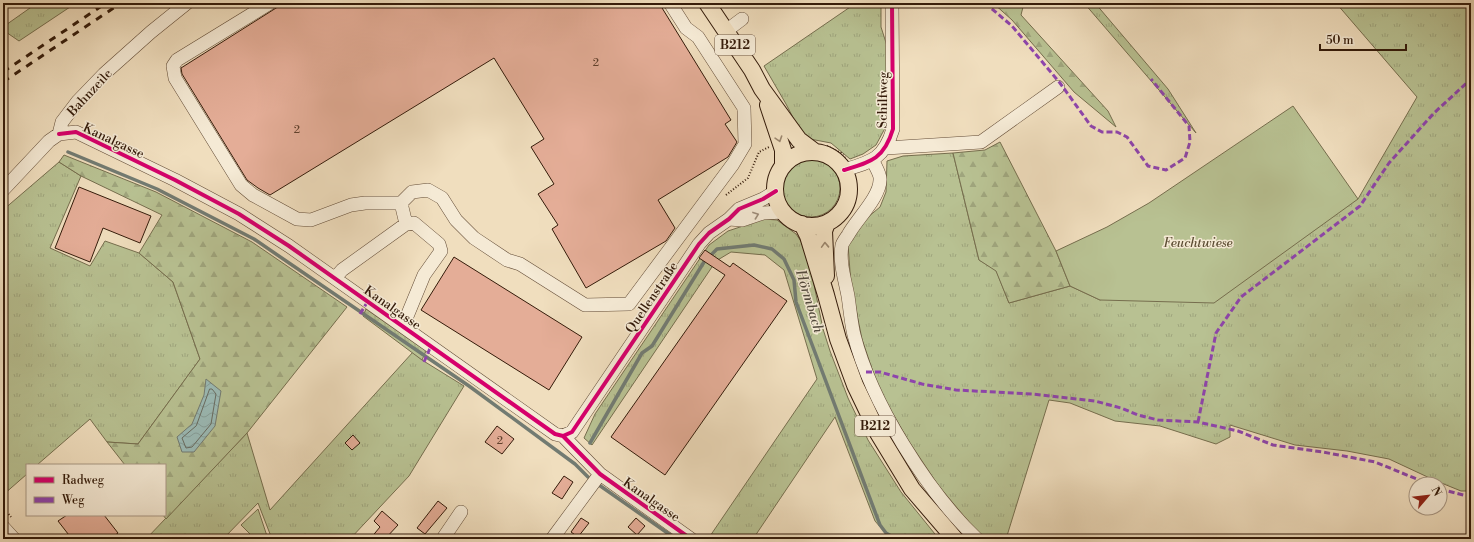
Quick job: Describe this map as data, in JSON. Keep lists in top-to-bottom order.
{
  "streets": {
    "main road": ["B212"],
    "street": [
      "Bahnzeile",
      "Schilfweg",
      "Kanalgasse",
      "Quellenstraße"
    ]
  },
  "crossings": [
    ["B212", "Schilfweg"],
    ["B212", "Quellenstraße"],
    ["Bahnzeile", "Kanalgasse"],
    ["Schilfweg", "Quellenstraße"],
    ["Kanalgasse", "Quellenstraße"]
  ],
  "water": ["Hörmbach"],
  "parks": ["Feuchtwiese"],
  "house_numbers": ["2", "2", "2"],
  "legend": ["Radweg", "Weg"],
  "scale_bar": "50 m",
  "north": "top right"
}
